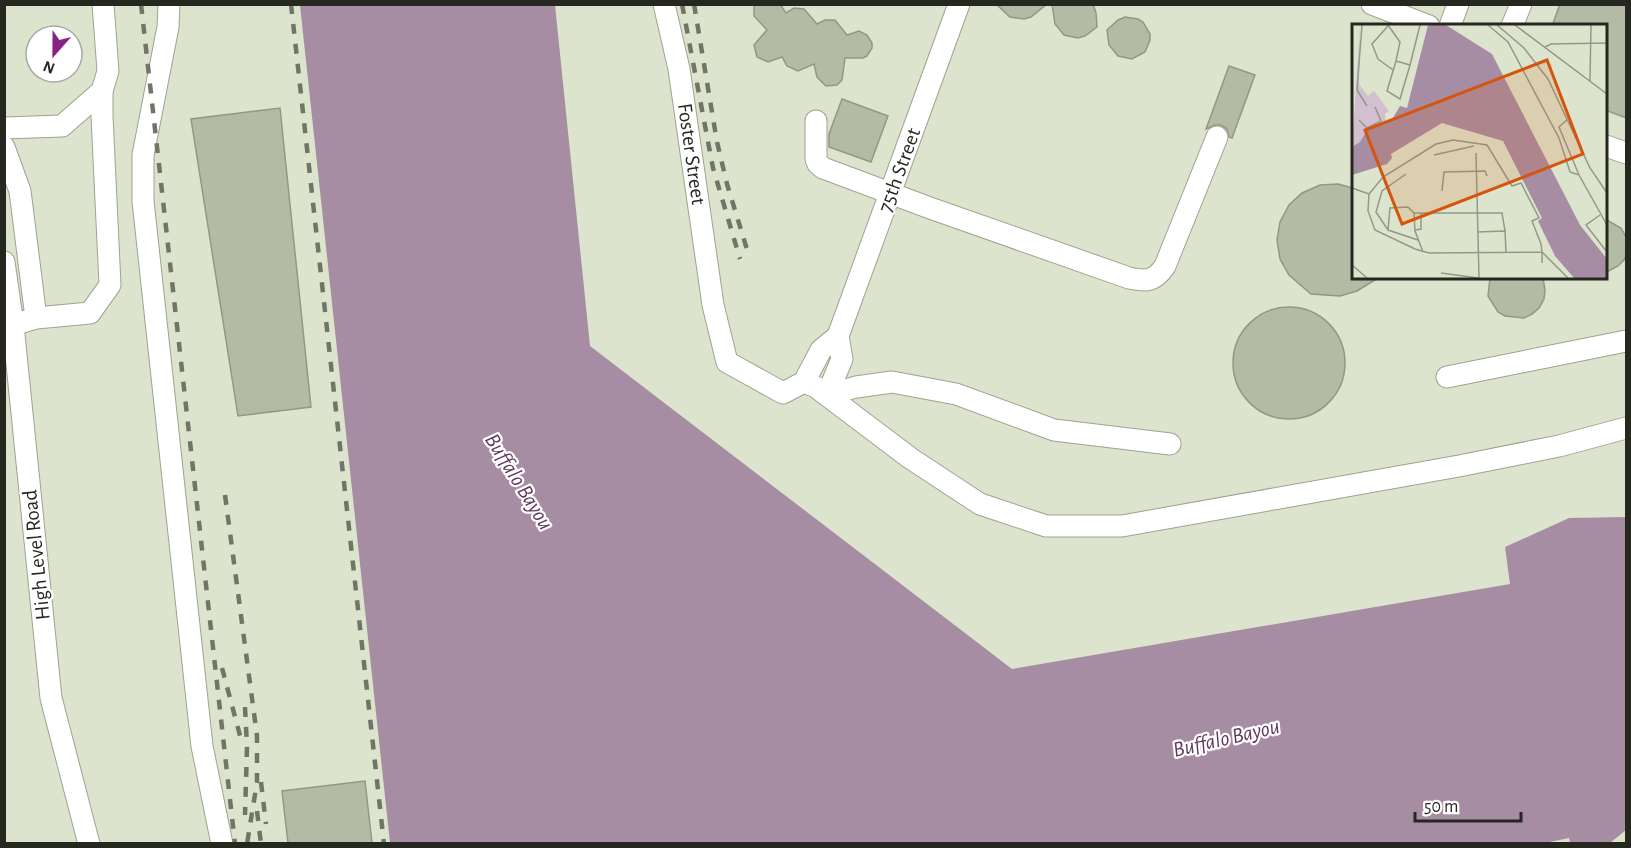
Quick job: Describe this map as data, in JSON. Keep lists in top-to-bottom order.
{
  "streets": {
    "street": ["Foster Street", "75th Street", "High Level Road"]
  },
  "water": ["Buffalo Bayou"],
  "scale_bar": "50 m",
  "north": "bottom"
}
